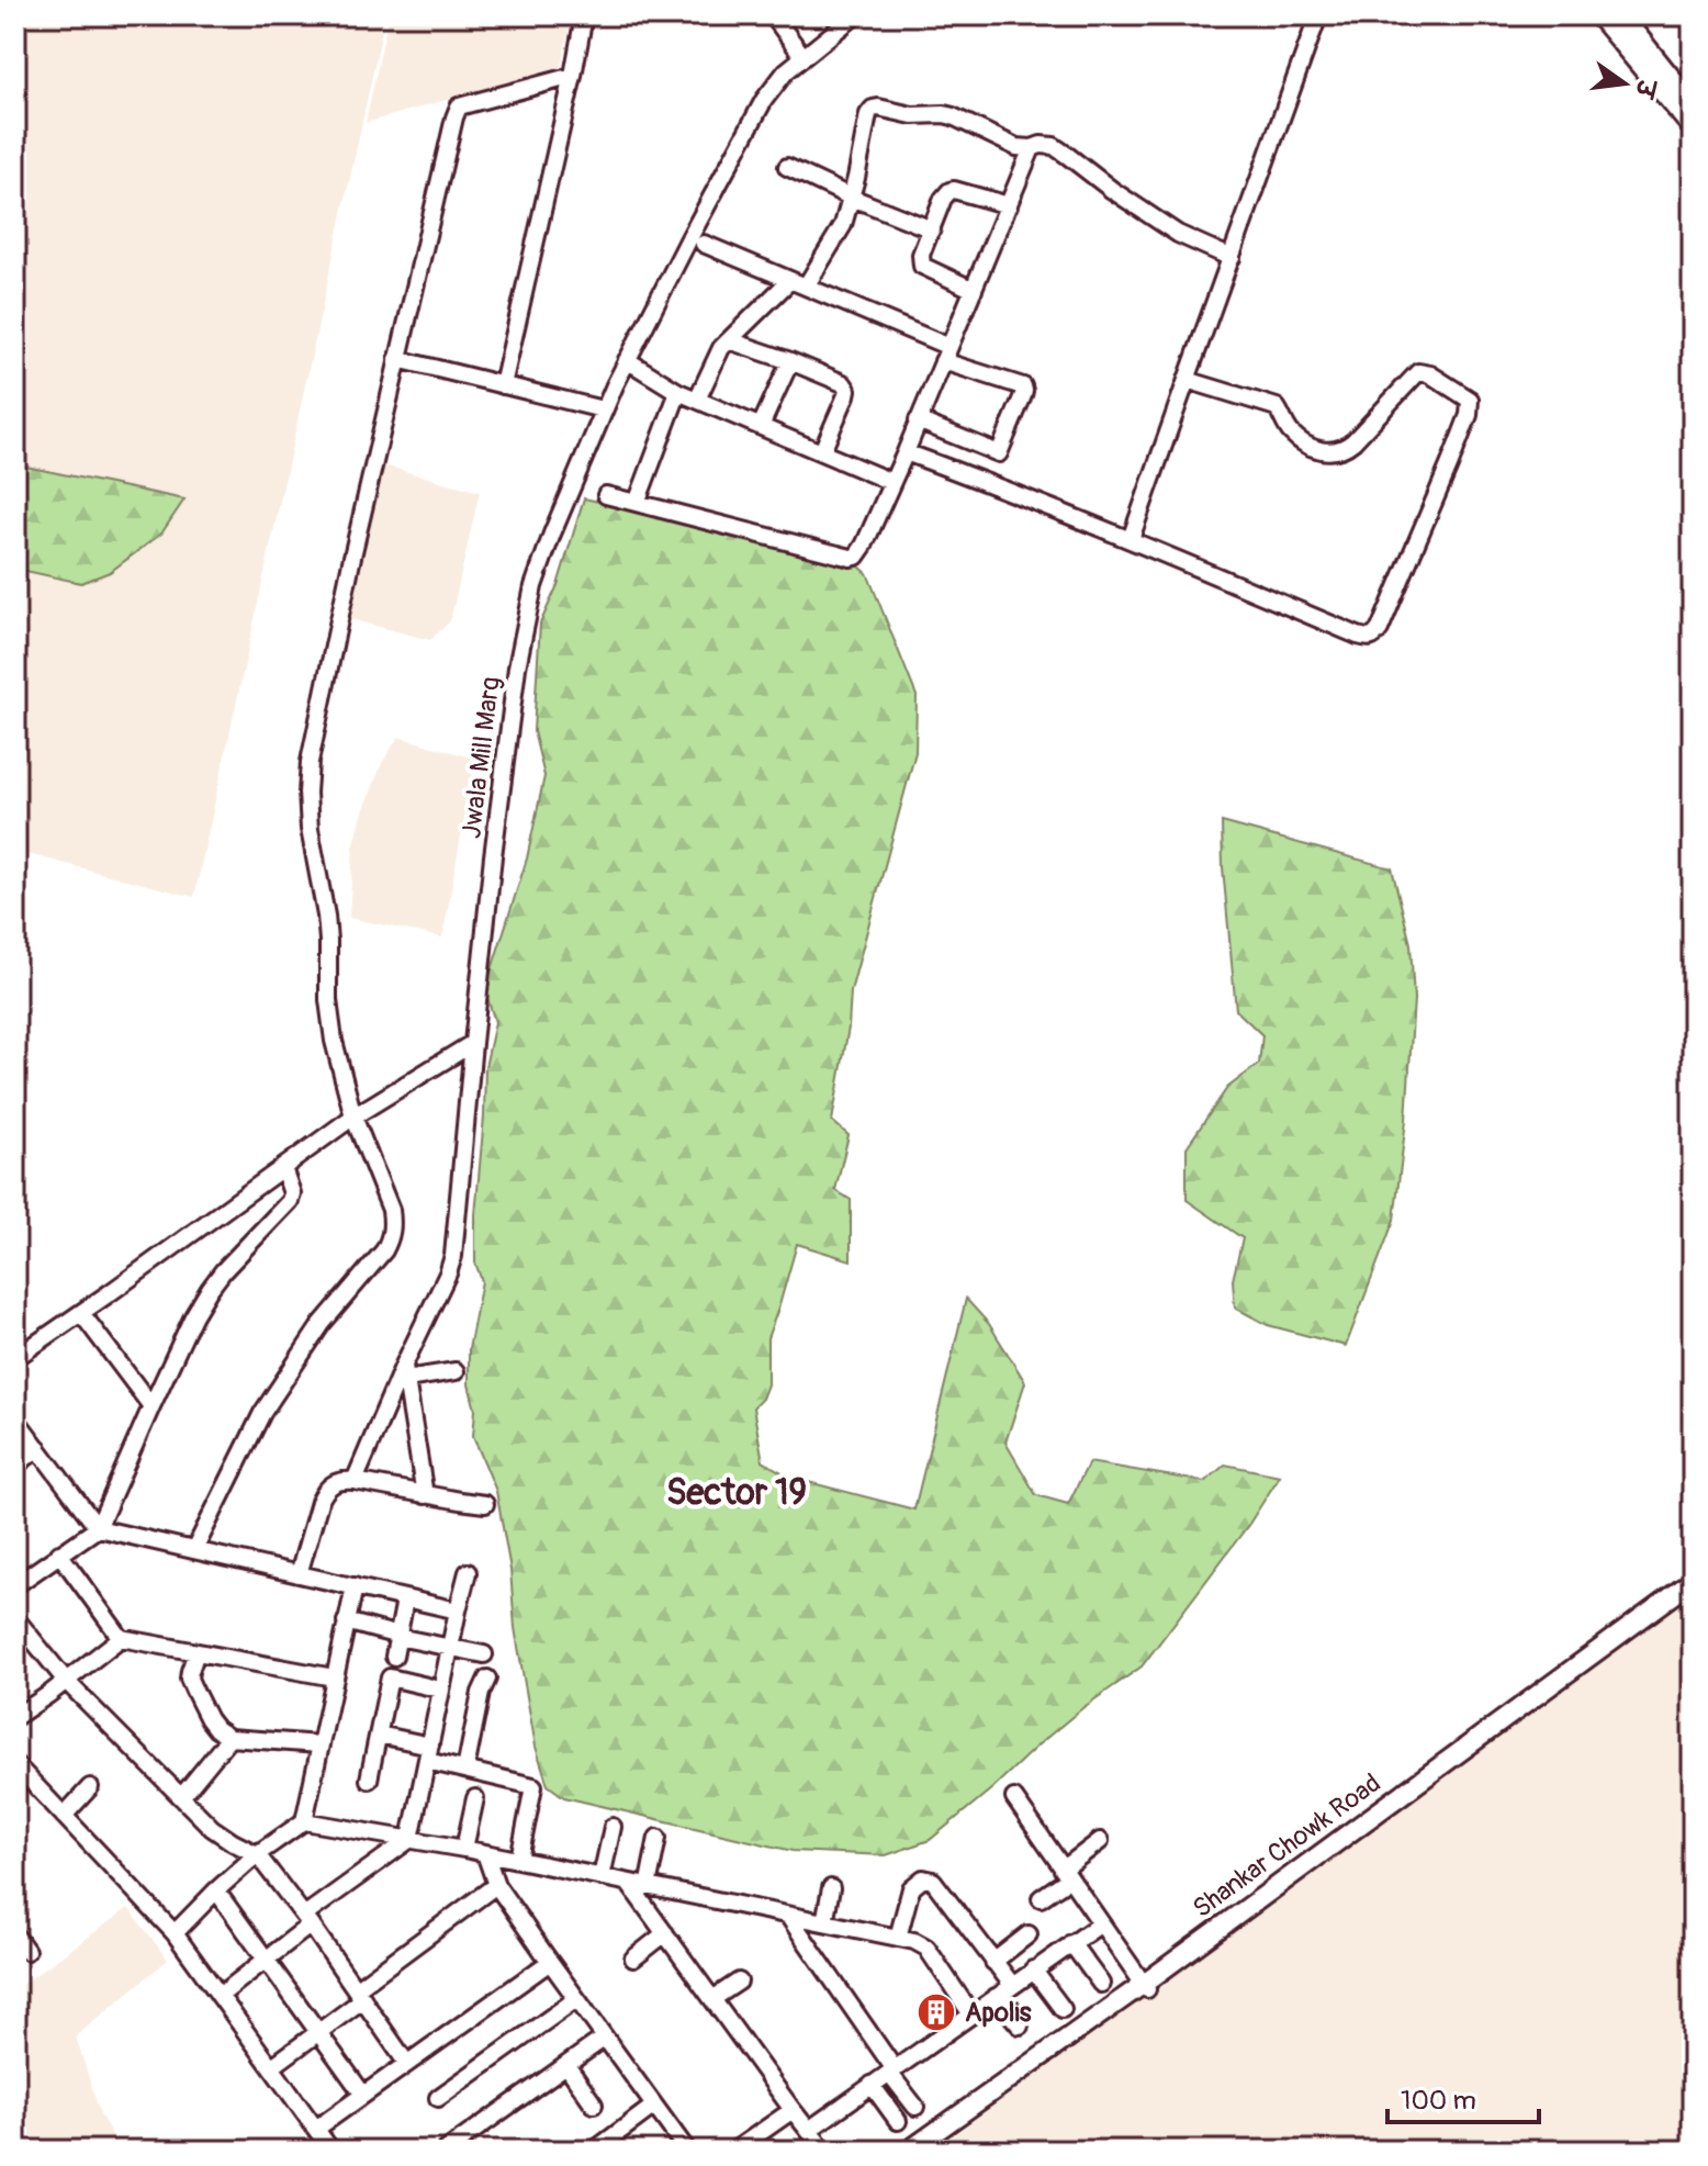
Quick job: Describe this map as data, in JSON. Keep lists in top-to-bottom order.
{
  "streets": {
    "main road": ["Shankar Chowk Road"],
    "street": ["Jwala Mill Marg"]
  },
  "districts": ["Sector 19"],
  "places": {
    "building": ["Apolis"]
  },
  "scale_bar": "100 m",
  "north": "right"
}
